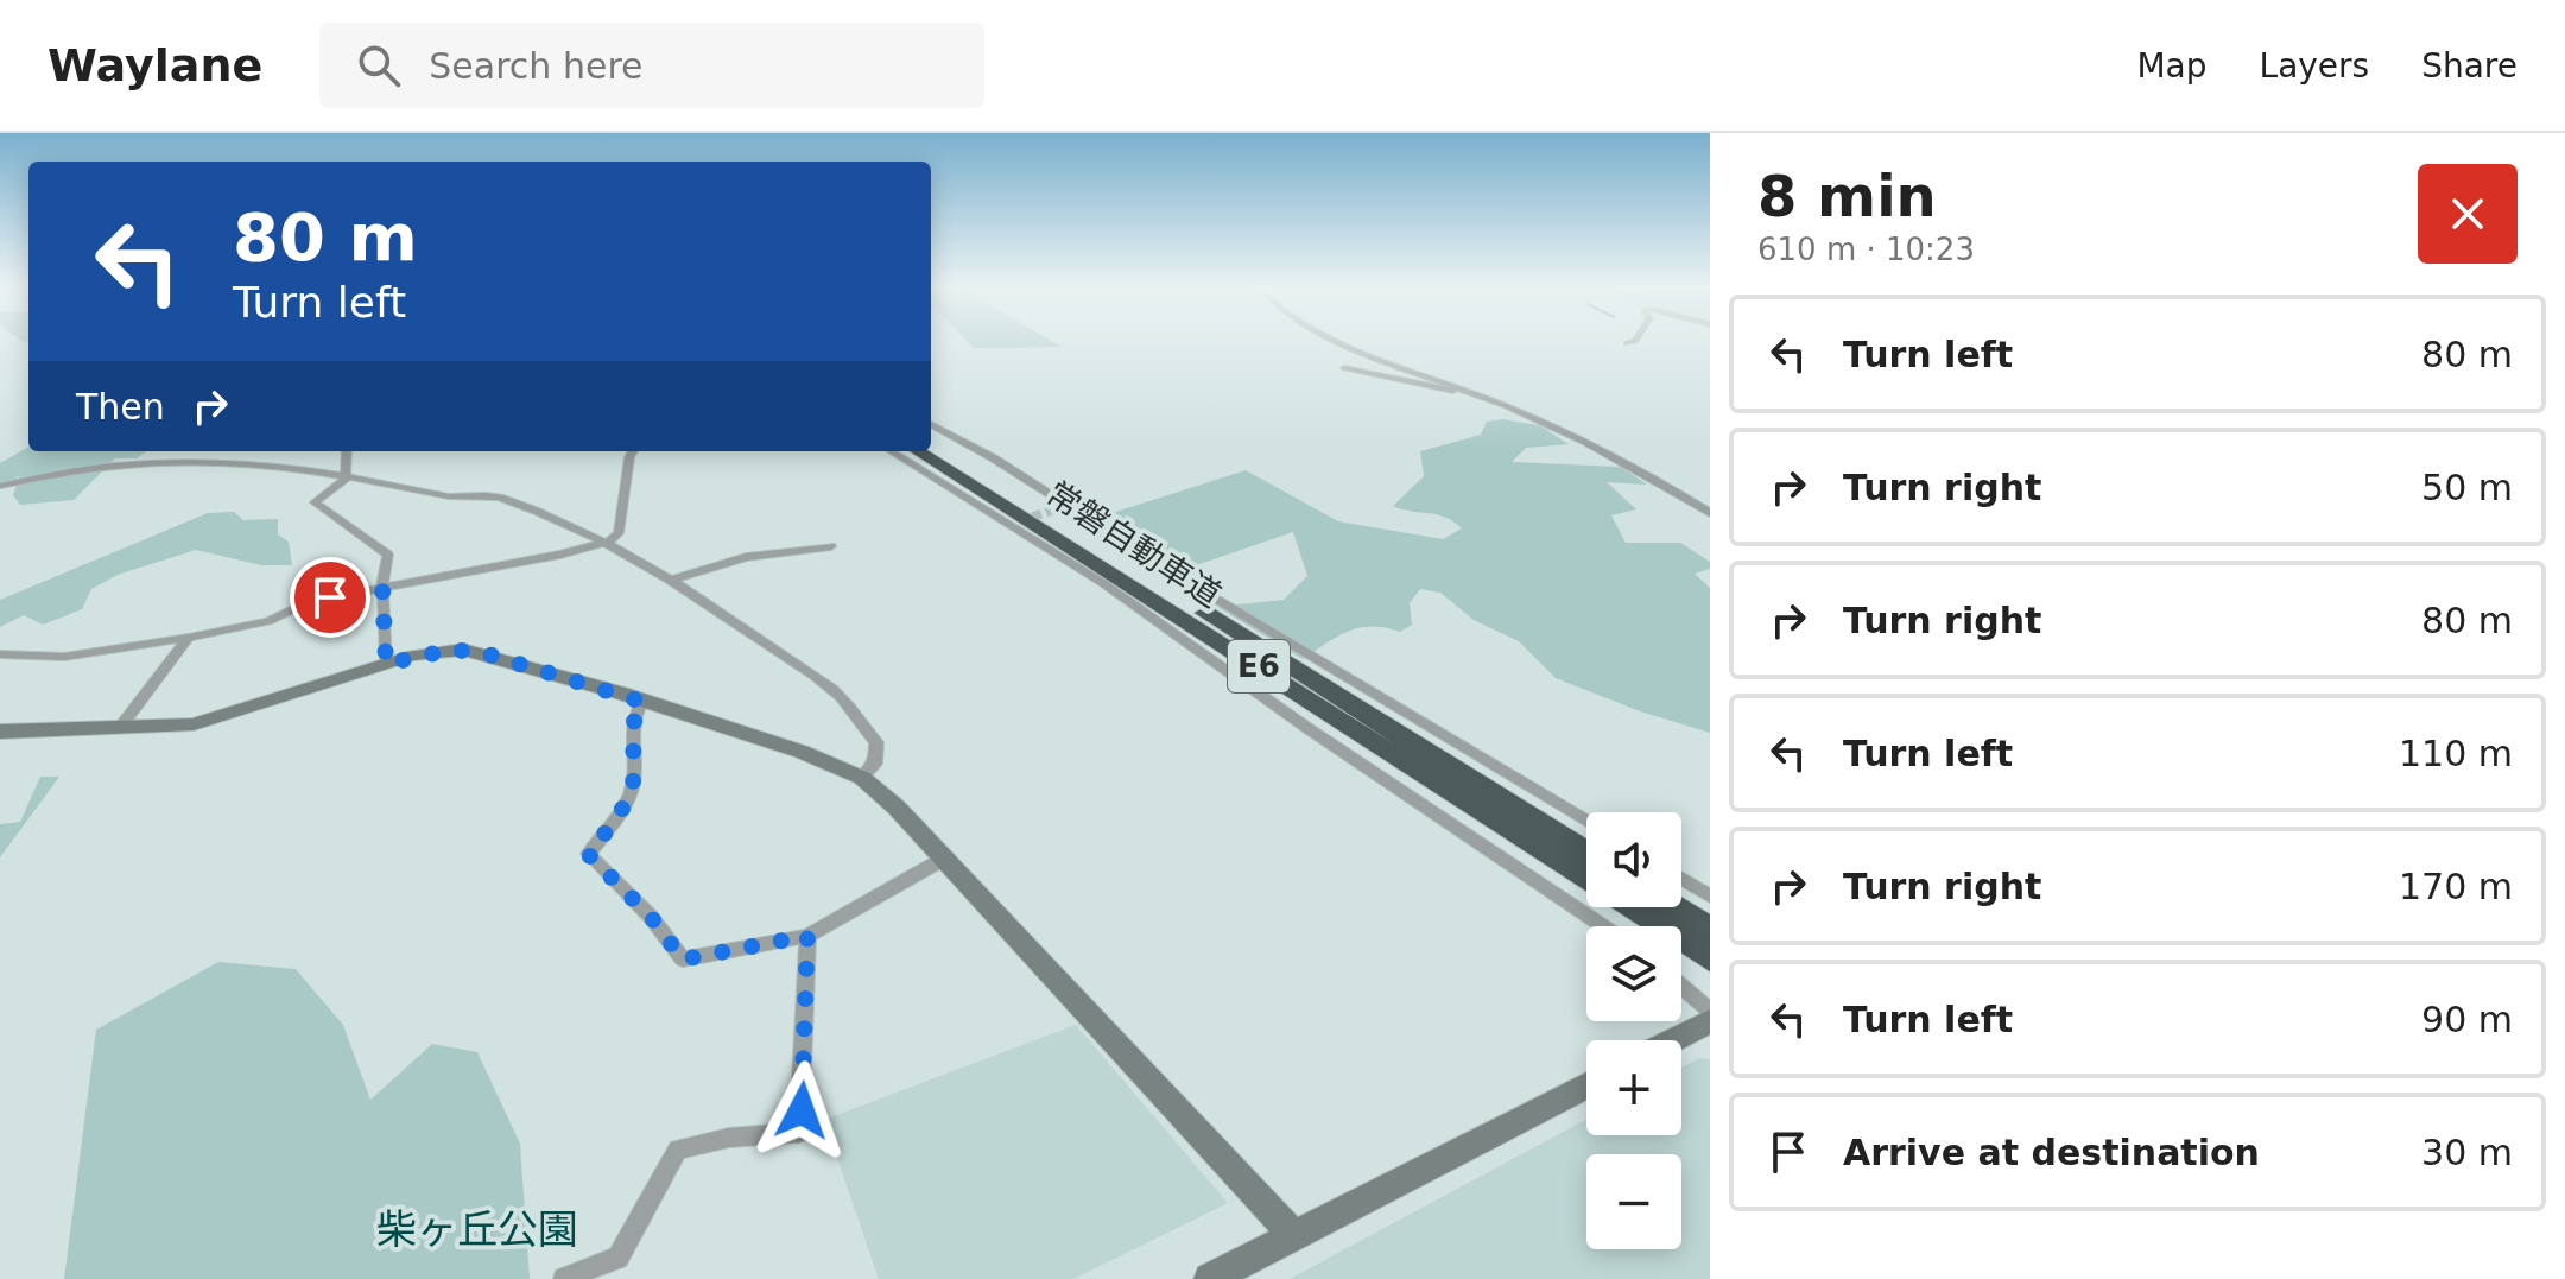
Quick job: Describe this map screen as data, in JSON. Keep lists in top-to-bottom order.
{
  "streets": {
    "highway": ["常磐自動車道", "E6"]
  },
  "parks": ["柴ヶ丘公園"],
  "page": {
    "header": "Waylane",
    "search": "Search here",
    "nav": ["Map", "Layers", "Share"],
    "heading": ["8 min", "610 m · 10:23"],
    "turn": ["80 m", "Turn left"],
    "list": [
      {
        "name": "Turn left",
        "value": "80 m"
      },
      {
        "name": "Turn right",
        "value": "50 m"
      },
      {
        "name": "Turn right",
        "value": "80 m"
      },
      {
        "name": "Turn left",
        "value": "110 m"
      },
      {
        "name": "Turn right",
        "value": "170 m"
      },
      {
        "name": "Turn left",
        "value": "90 m"
      },
      {
        "name": "Arrive at destination",
        "value": "30 m"
      }
    ],
    "then": "Then",
    "map_buttons": ["+", "−"]
  }
}
